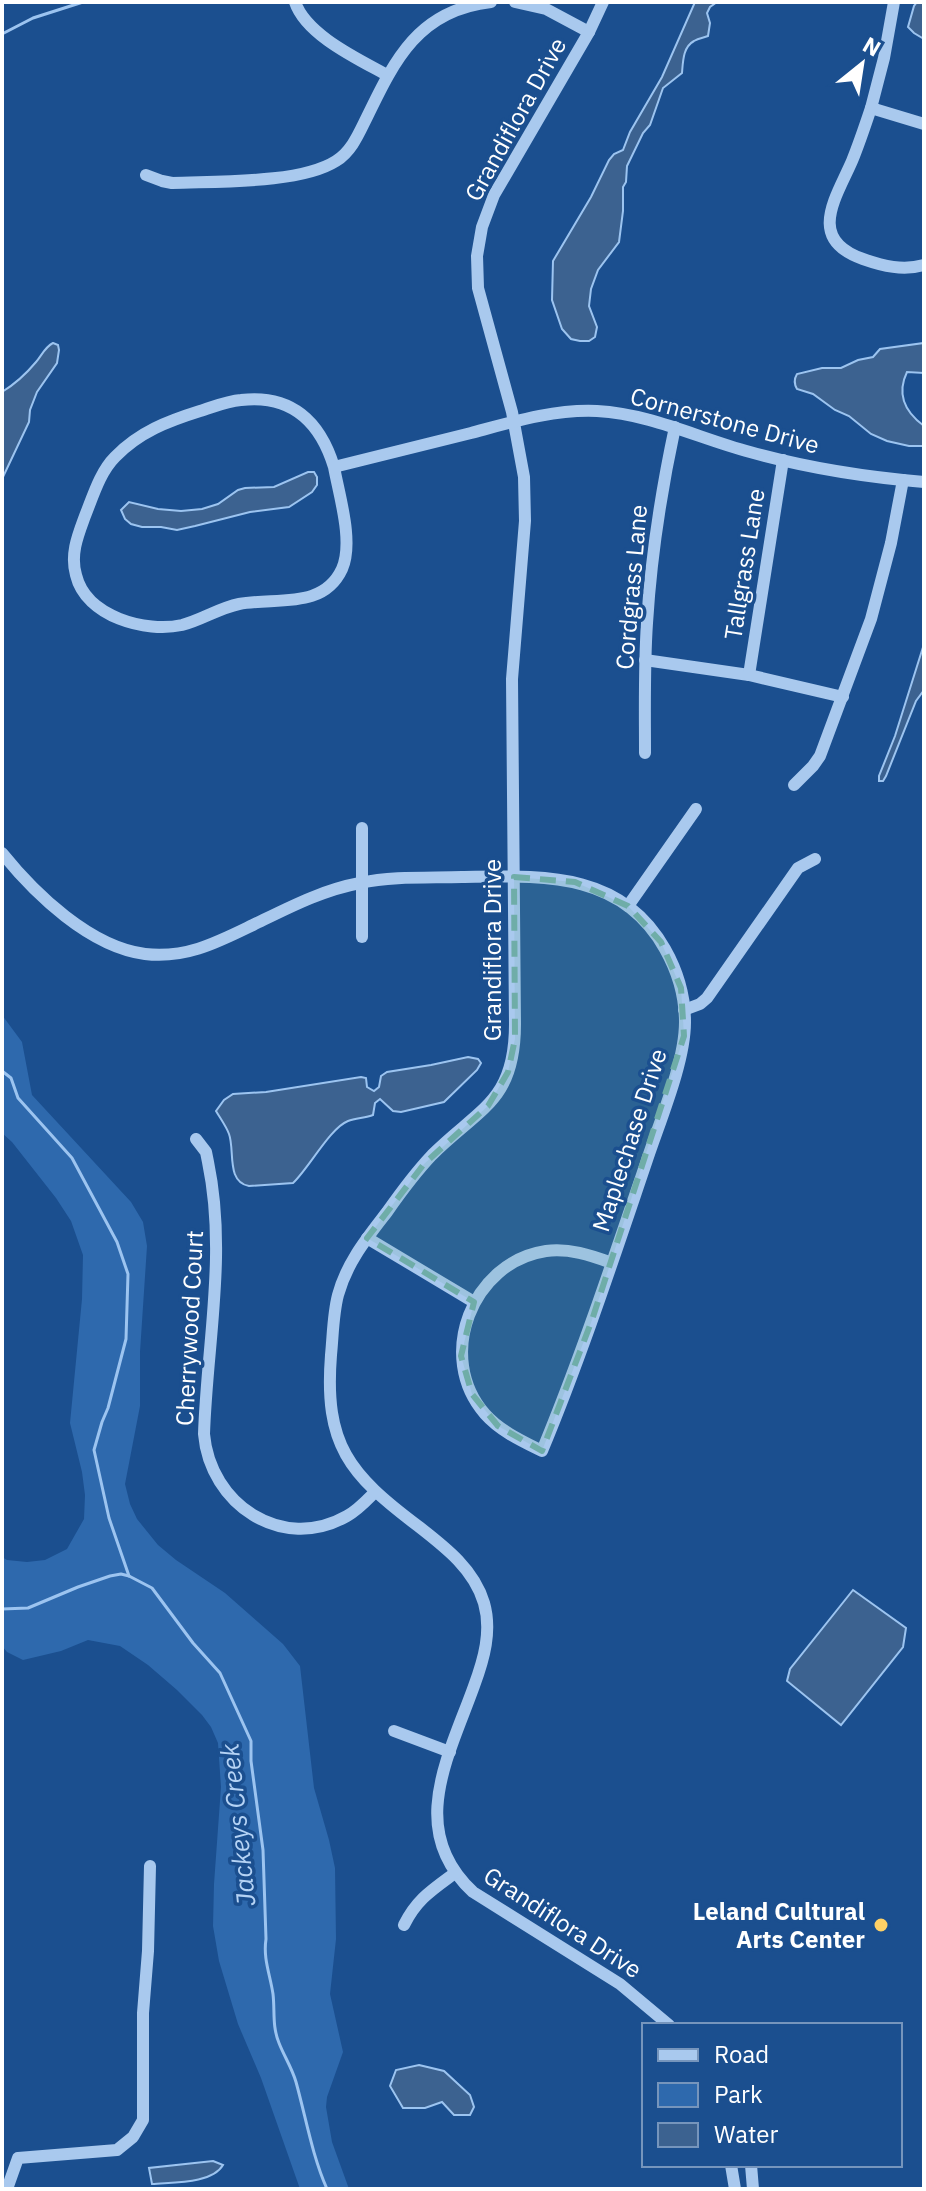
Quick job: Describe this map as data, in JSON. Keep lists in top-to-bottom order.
{
  "streets": {
    "street": [
      "Grandiflora Drive",
      "Cornerstone Drive",
      "Tallgrass Lane",
      "Cordgrass Lane",
      "Maplechase Drive",
      "Cherrywood Court"
    ]
  },
  "crossings": [
    ["Grandiflora Drive", "Cornerstone Drive"],
    ["Grandiflora Drive", "Maplechase Drive"],
    ["Grandiflora Drive", "Cherrywood Court"],
    ["Cornerstone Drive", "Tallgrass Lane"],
    ["Cornerstone Drive", "Cordgrass Lane"]
  ],
  "water": ["Jackeys Creek"],
  "places": ["Leland Cultural Arts Center"],
  "legend": ["Road", "Park", "Water"],
  "north": "top right"
}
